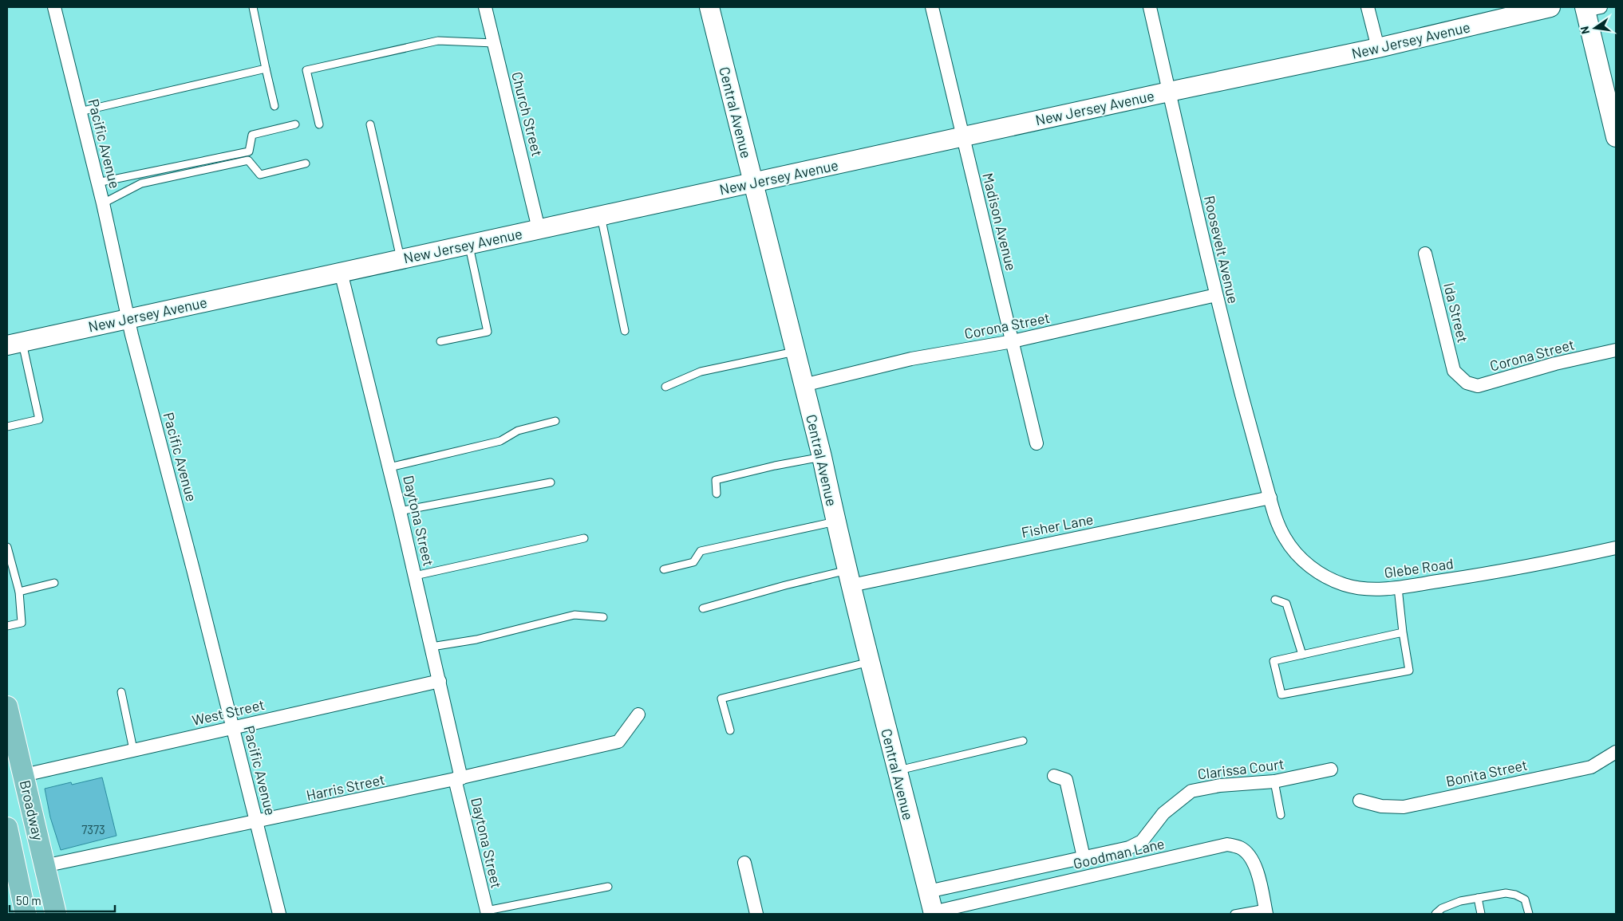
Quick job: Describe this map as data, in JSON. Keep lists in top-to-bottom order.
{
  "streets": {
    "main road": ["Broadway"],
    "street": [
      "New Jersey Avenue",
      "Central Avenue",
      "Church Street",
      "Pacific Avenue",
      "Madison Avenue",
      "Roosevelt Avenue",
      "Ida Street",
      "Corona Street",
      "Daytona Street",
      "Fisher Lane",
      "Glebe Road",
      "West Street",
      "Clarissa Court",
      "Bonita Street",
      "Harris Street",
      "Goodman Lane"
    ]
  },
  "crossings": [
    ["New Jersey Avenue", "Central Avenue"],
    ["New Jersey Avenue", "Church Street"],
    ["New Jersey Avenue", "Pacific Avenue"],
    ["New Jersey Avenue", "Madison Avenue"],
    ["New Jersey Avenue", "Roosevelt Avenue"],
    ["New Jersey Avenue", "Daytona Street"],
    ["Central Avenue", "Corona Street"],
    ["Central Avenue", "Fisher Lane"],
    ["Central Avenue", "Clarissa Court"],
    ["Central Avenue", "Goodman Lane"],
    ["Pacific Avenue", "West Street"],
    ["Pacific Avenue", "Harris Street"],
    ["Madison Avenue", "Corona Street"],
    ["Roosevelt Avenue", "Corona Street"],
    ["Roosevelt Avenue", "Fisher Lane"],
    ["Roosevelt Avenue", "Glebe Road"],
    ["Ida Street", "Corona Street"],
    ["Daytona Street", "West Street"],
    ["Daytona Street", "Harris Street"],
    ["Fisher Lane", "Glebe Road"],
    ["West Street", "Broadway"],
    ["Harris Street", "Broadway"]
  ],
  "house_numbers": ["7373"],
  "scale_bar": "50 m",
  "north": "left"
}
